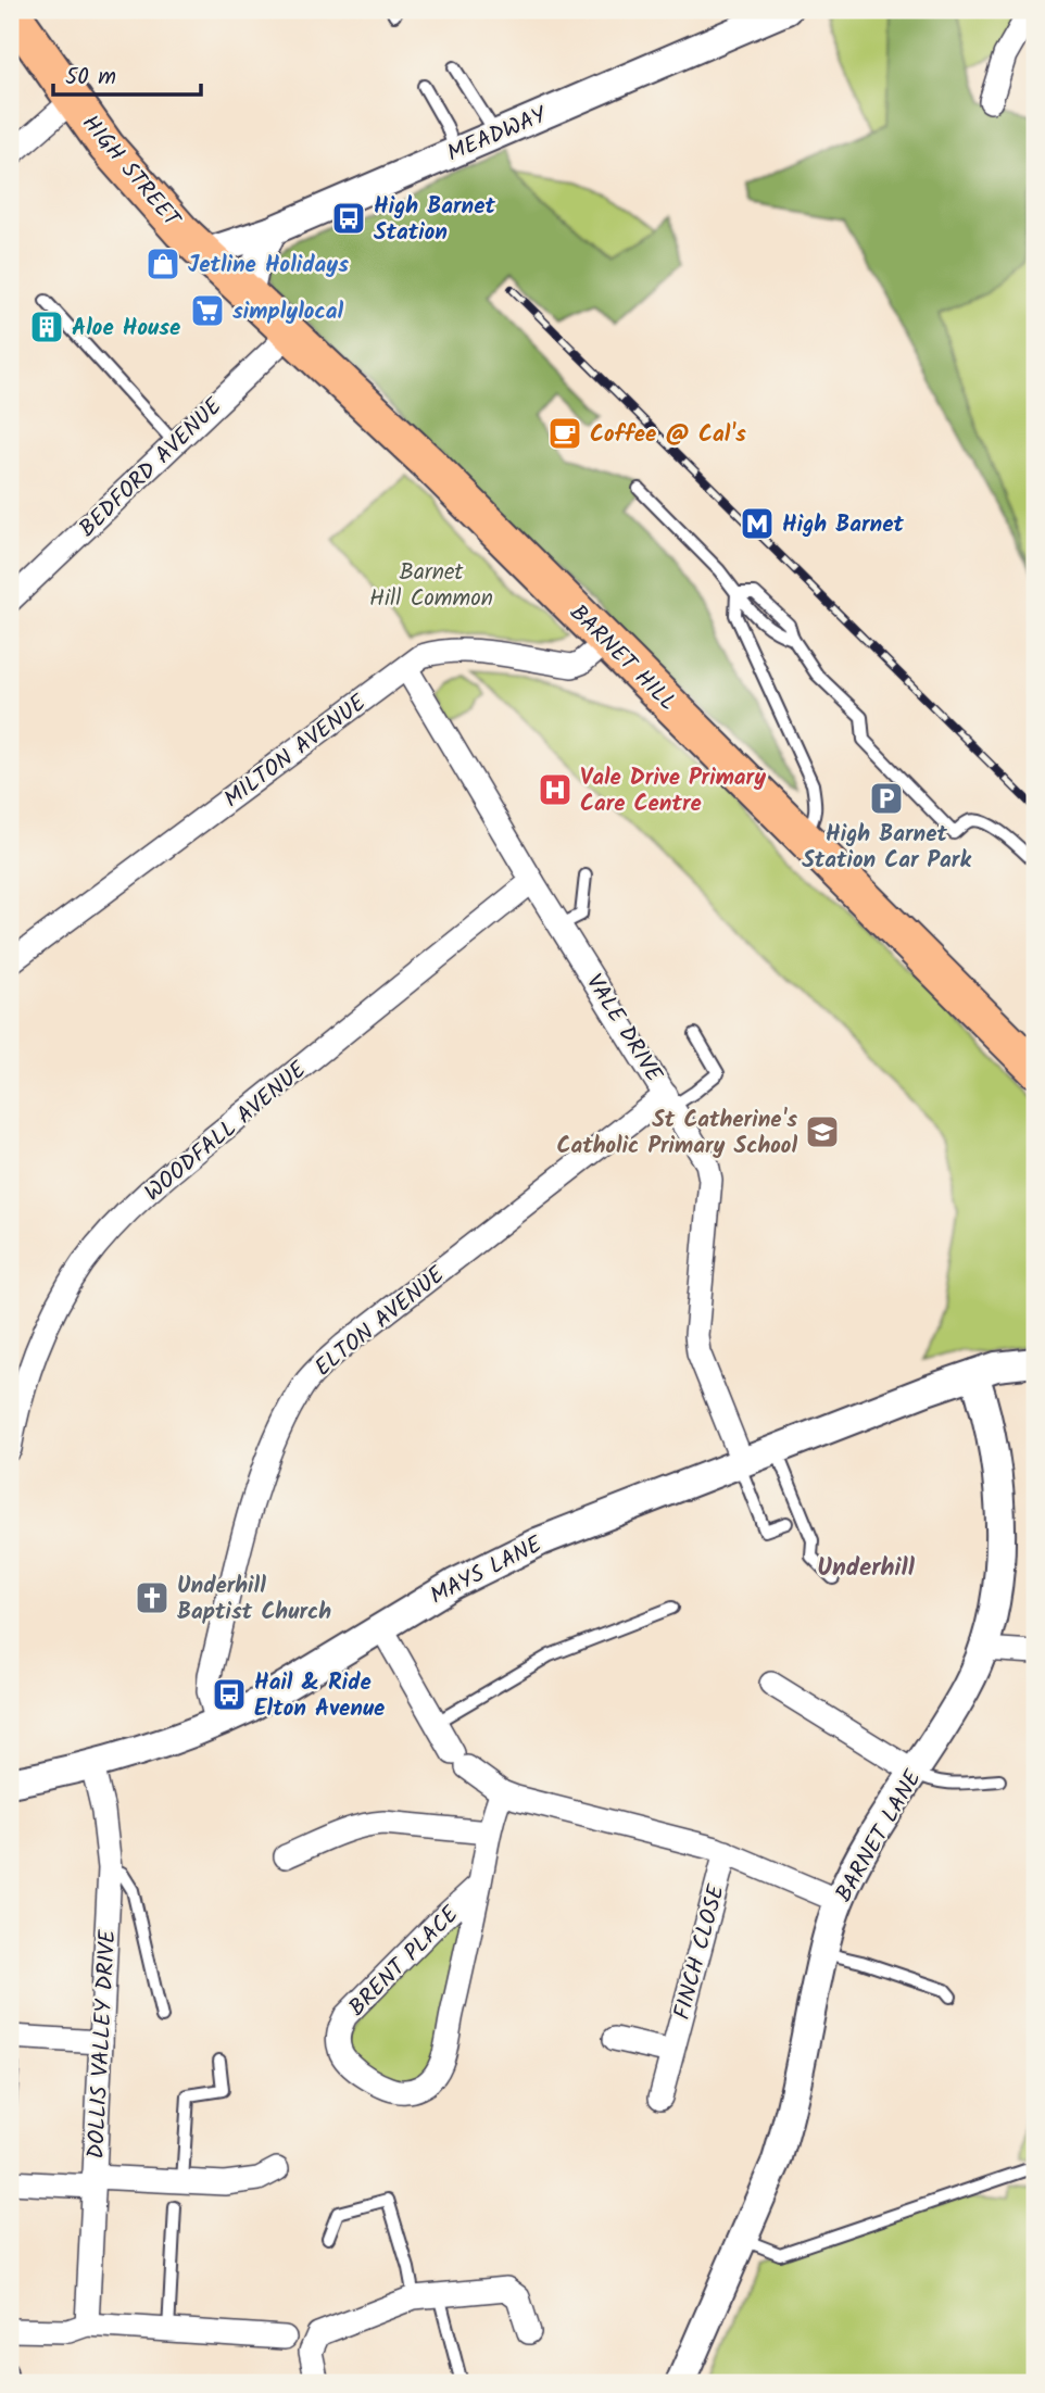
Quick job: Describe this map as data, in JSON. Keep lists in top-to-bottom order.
{
  "streets": {
    "main road": ["HIGH STREET", "BARNET HILL"],
    "street": [
      "MEADWAY",
      "BEDFORD AVENUE",
      "MILTON AVENUE",
      "VALE DRIVE",
      "WOODFALL AVENUE",
      "ELTON AVENUE",
      "MAYS LANE",
      "BARNET LANE",
      "FINCH CLOSE",
      "BRENT PLACE",
      "DOLLIS VALLEY DRIVE"
    ]
  },
  "crossings": [
    ["MEADWAY", "HIGH STREET"],
    ["MEADWAY", "BARNET HILL"],
    ["HIGH STREET", "BARNET HILL"],
    ["BEDFORD AVENUE", "BARNET HILL"],
    ["BARNET HILL", "MILTON AVENUE"],
    ["MILTON AVENUE", "VALE DRIVE"],
    ["VALE DRIVE", "WOODFALL AVENUE"],
    ["VALE DRIVE", "ELTON AVENUE"],
    ["VALE DRIVE", "MAYS LANE"],
    ["ELTON AVENUE", "MAYS LANE"],
    ["MAYS LANE", "BARNET LANE"],
    ["MAYS LANE", "DOLLIS VALLEY DRIVE"]
  ],
  "districts": ["Underhill"],
  "parks": ["Barnet Hill Common"],
  "places": {
    "bus stop": ["High Barnet Station", "Hail & Ride Elton Avenue"],
    "shop": ["Jetline Holidays"],
    "supermarket": ["simplylocal"],
    "building": ["Aloe House"],
    "cafe": ["Coffee @ Cal's"],
    "metro station": ["High Barnet"],
    "hospital": ["Vale Drive Primary Care Centre"],
    "parking": ["High Barnet Station Car Park"],
    "school or university": ["St Catherine's Catholic Primary School"],
    "church": ["Underhill Baptist Church"]
  },
  "scale_bar": "50 m"
}
